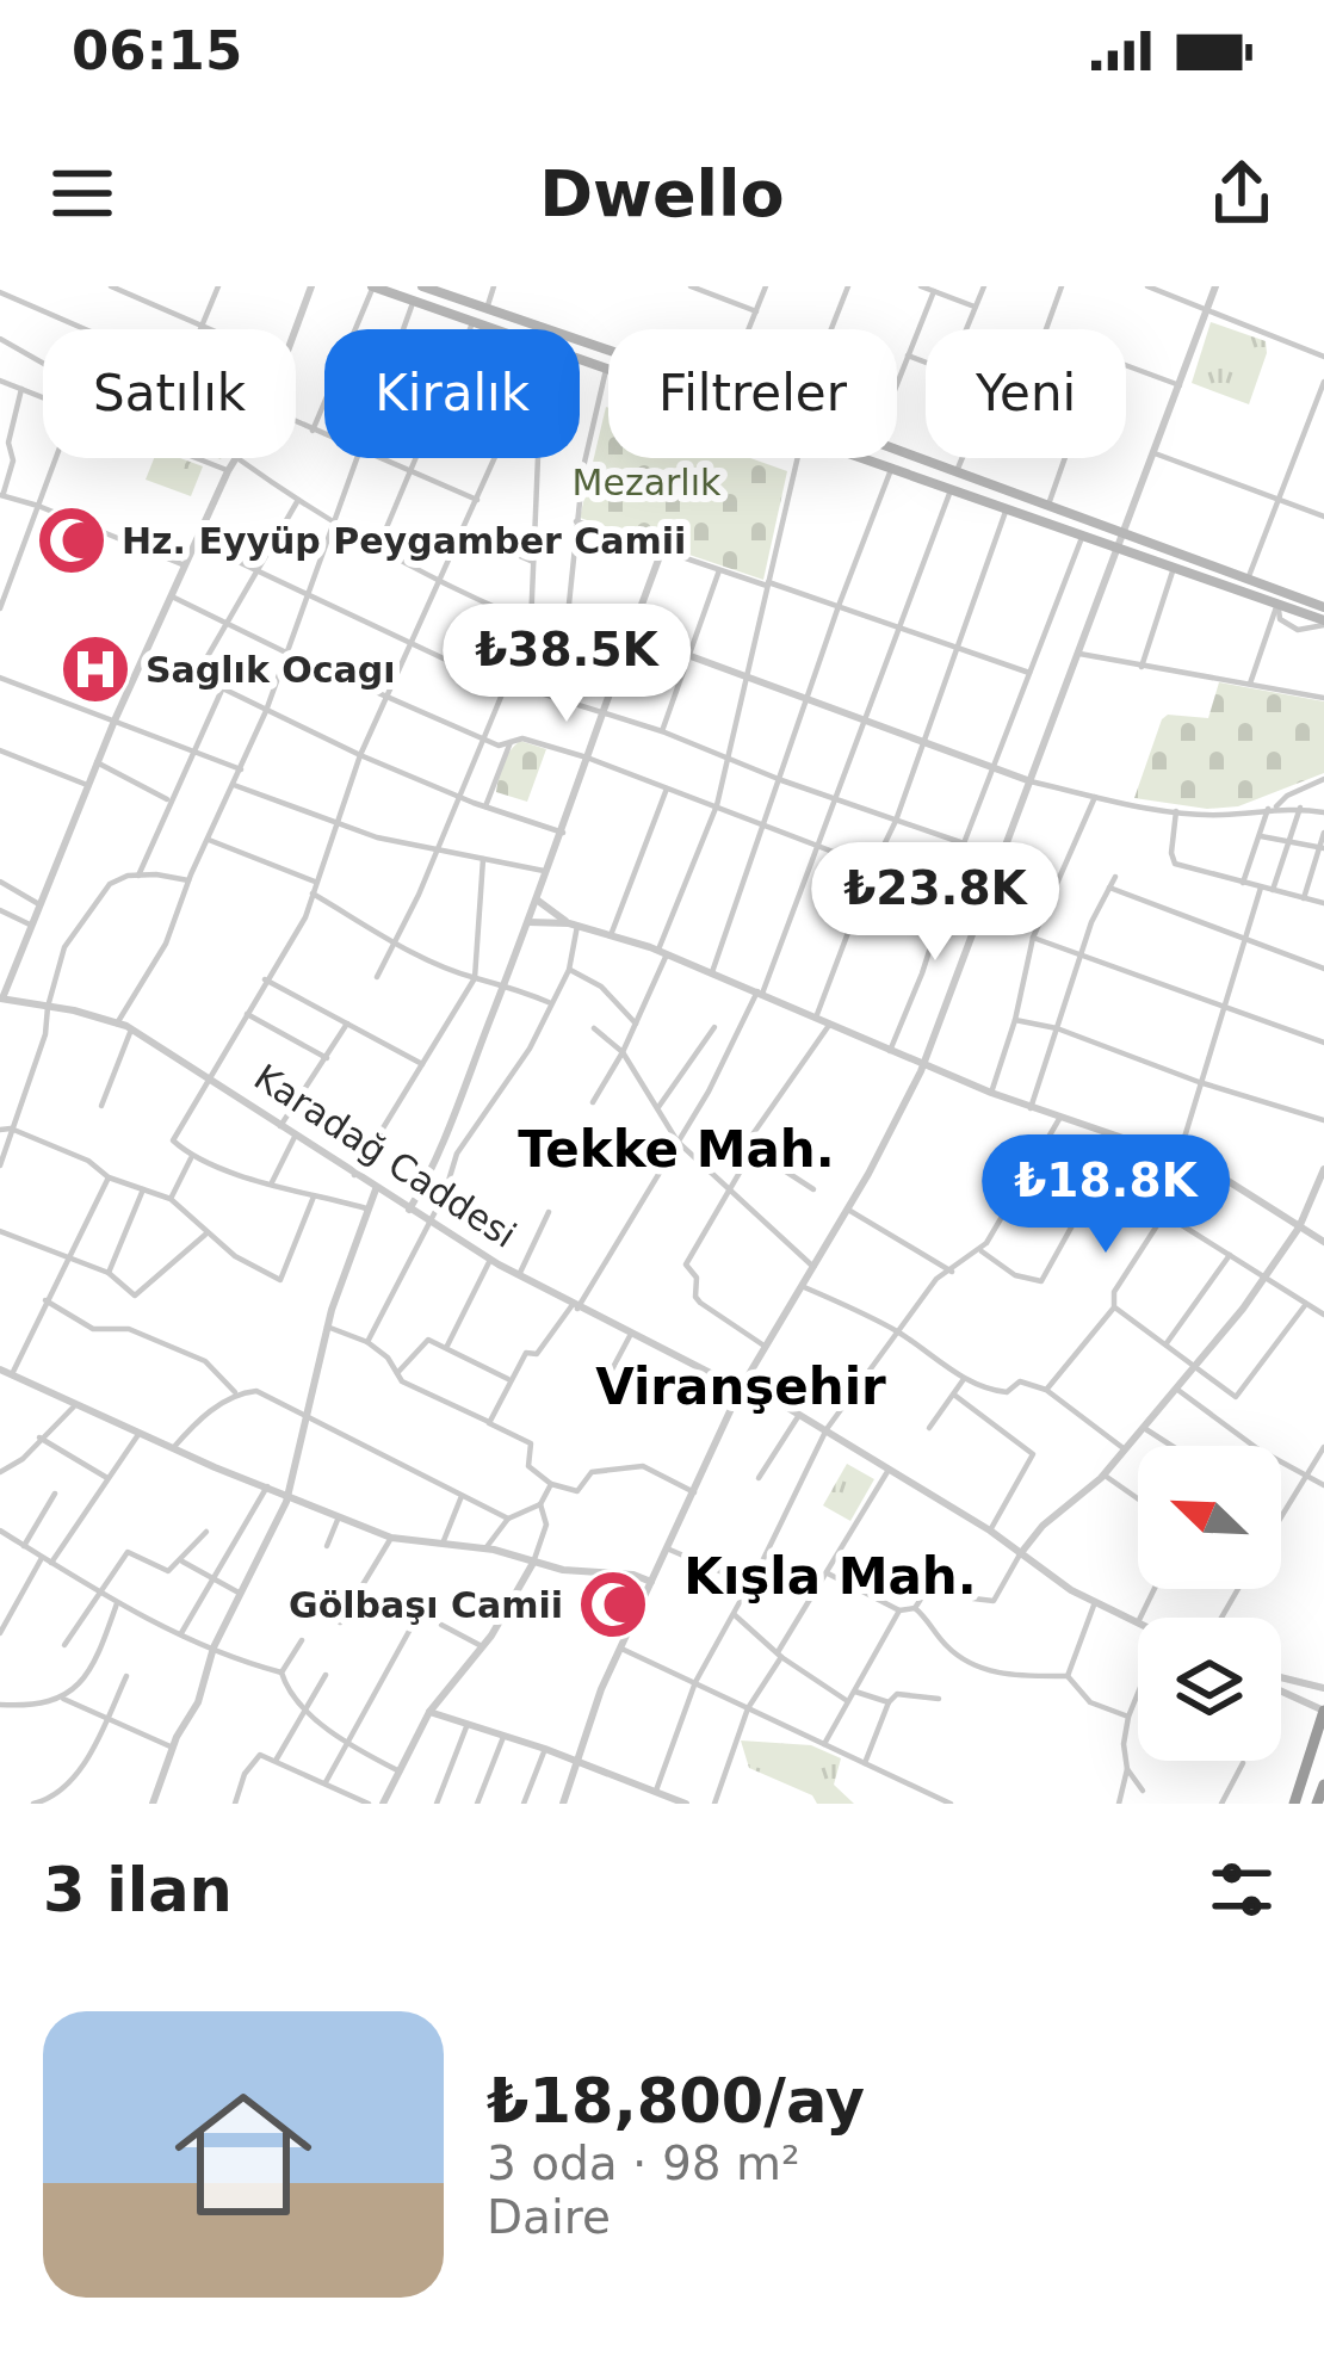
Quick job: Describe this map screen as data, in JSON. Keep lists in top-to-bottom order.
{
  "streets": {
    "street": ["Karadağ Caddesi"]
  },
  "districts": ["Tekke Mah.", "Viranşehir", "Kışla Mah."],
  "parks": ["Mezarlık"],
  "places": {
    "mosque": ["Hz. Eyyüp Peygamber Camii", "Gölbaşı Camii"],
    "hospital": ["Saglık Ocagı"]
  },
  "north": "top left",
  "page": {
    "status": "06:15",
    "header": "Dwello",
    "chip": [
      "Satılık",
      "Kiralık",
      "Filtreler",
      "Yeni"
    ],
    "price": ["₺38.5K", "₺23.8K", "₺18.8K"],
    "heading": "3 ilan",
    "list": [
      {
        "name": "₺18,800/ay",
        "note": "3 oda · 98 m² · Daire"
      }
    ]
  }
}
